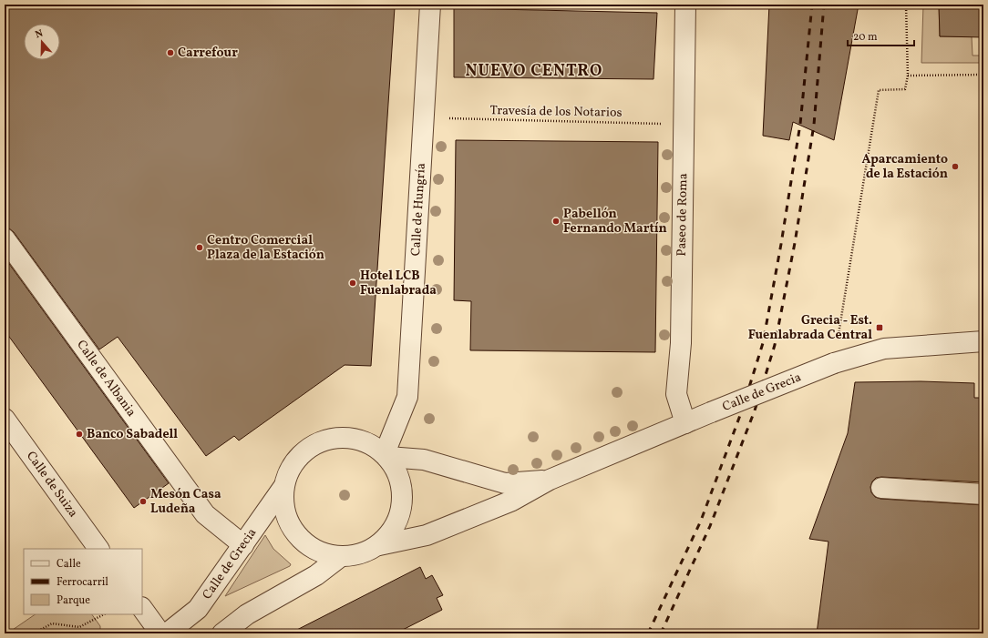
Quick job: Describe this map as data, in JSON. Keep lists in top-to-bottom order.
{
  "streets": {
    "street": [
      "Calle de Hungría",
      "Paseo de Roma",
      "Calle de Albania",
      "Calle de Grecia",
      "Calle de Suiza"
    ],
    "path": ["Travesía de los Notarios"]
  },
  "crossings": [
    ["Calle de Hungría", "Calle de Grecia"],
    ["Paseo de Roma", "Calle de Grecia"],
    ["Calle de Albania", "Calle de Grecia"]
  ],
  "districts": ["NUEVO CENTRO"],
  "places": {
    "other": [
      "Carrefour",
      "Aparcamiento de la Estación",
      "Pabellón Fernando Martín",
      "Centro Comercial Plaza de la Estación",
      "Hotel LCB Fuenlabrada",
      "Banco Sabadell",
      "Mesón Casa Ludeña"
    ],
    "transit": ["Grecia - Est. Fuenlabrada Central"]
  },
  "legend": ["Calle", "Ferrocarril", "Parque"],
  "scale_bar": "20 m",
  "north": "top"
}
